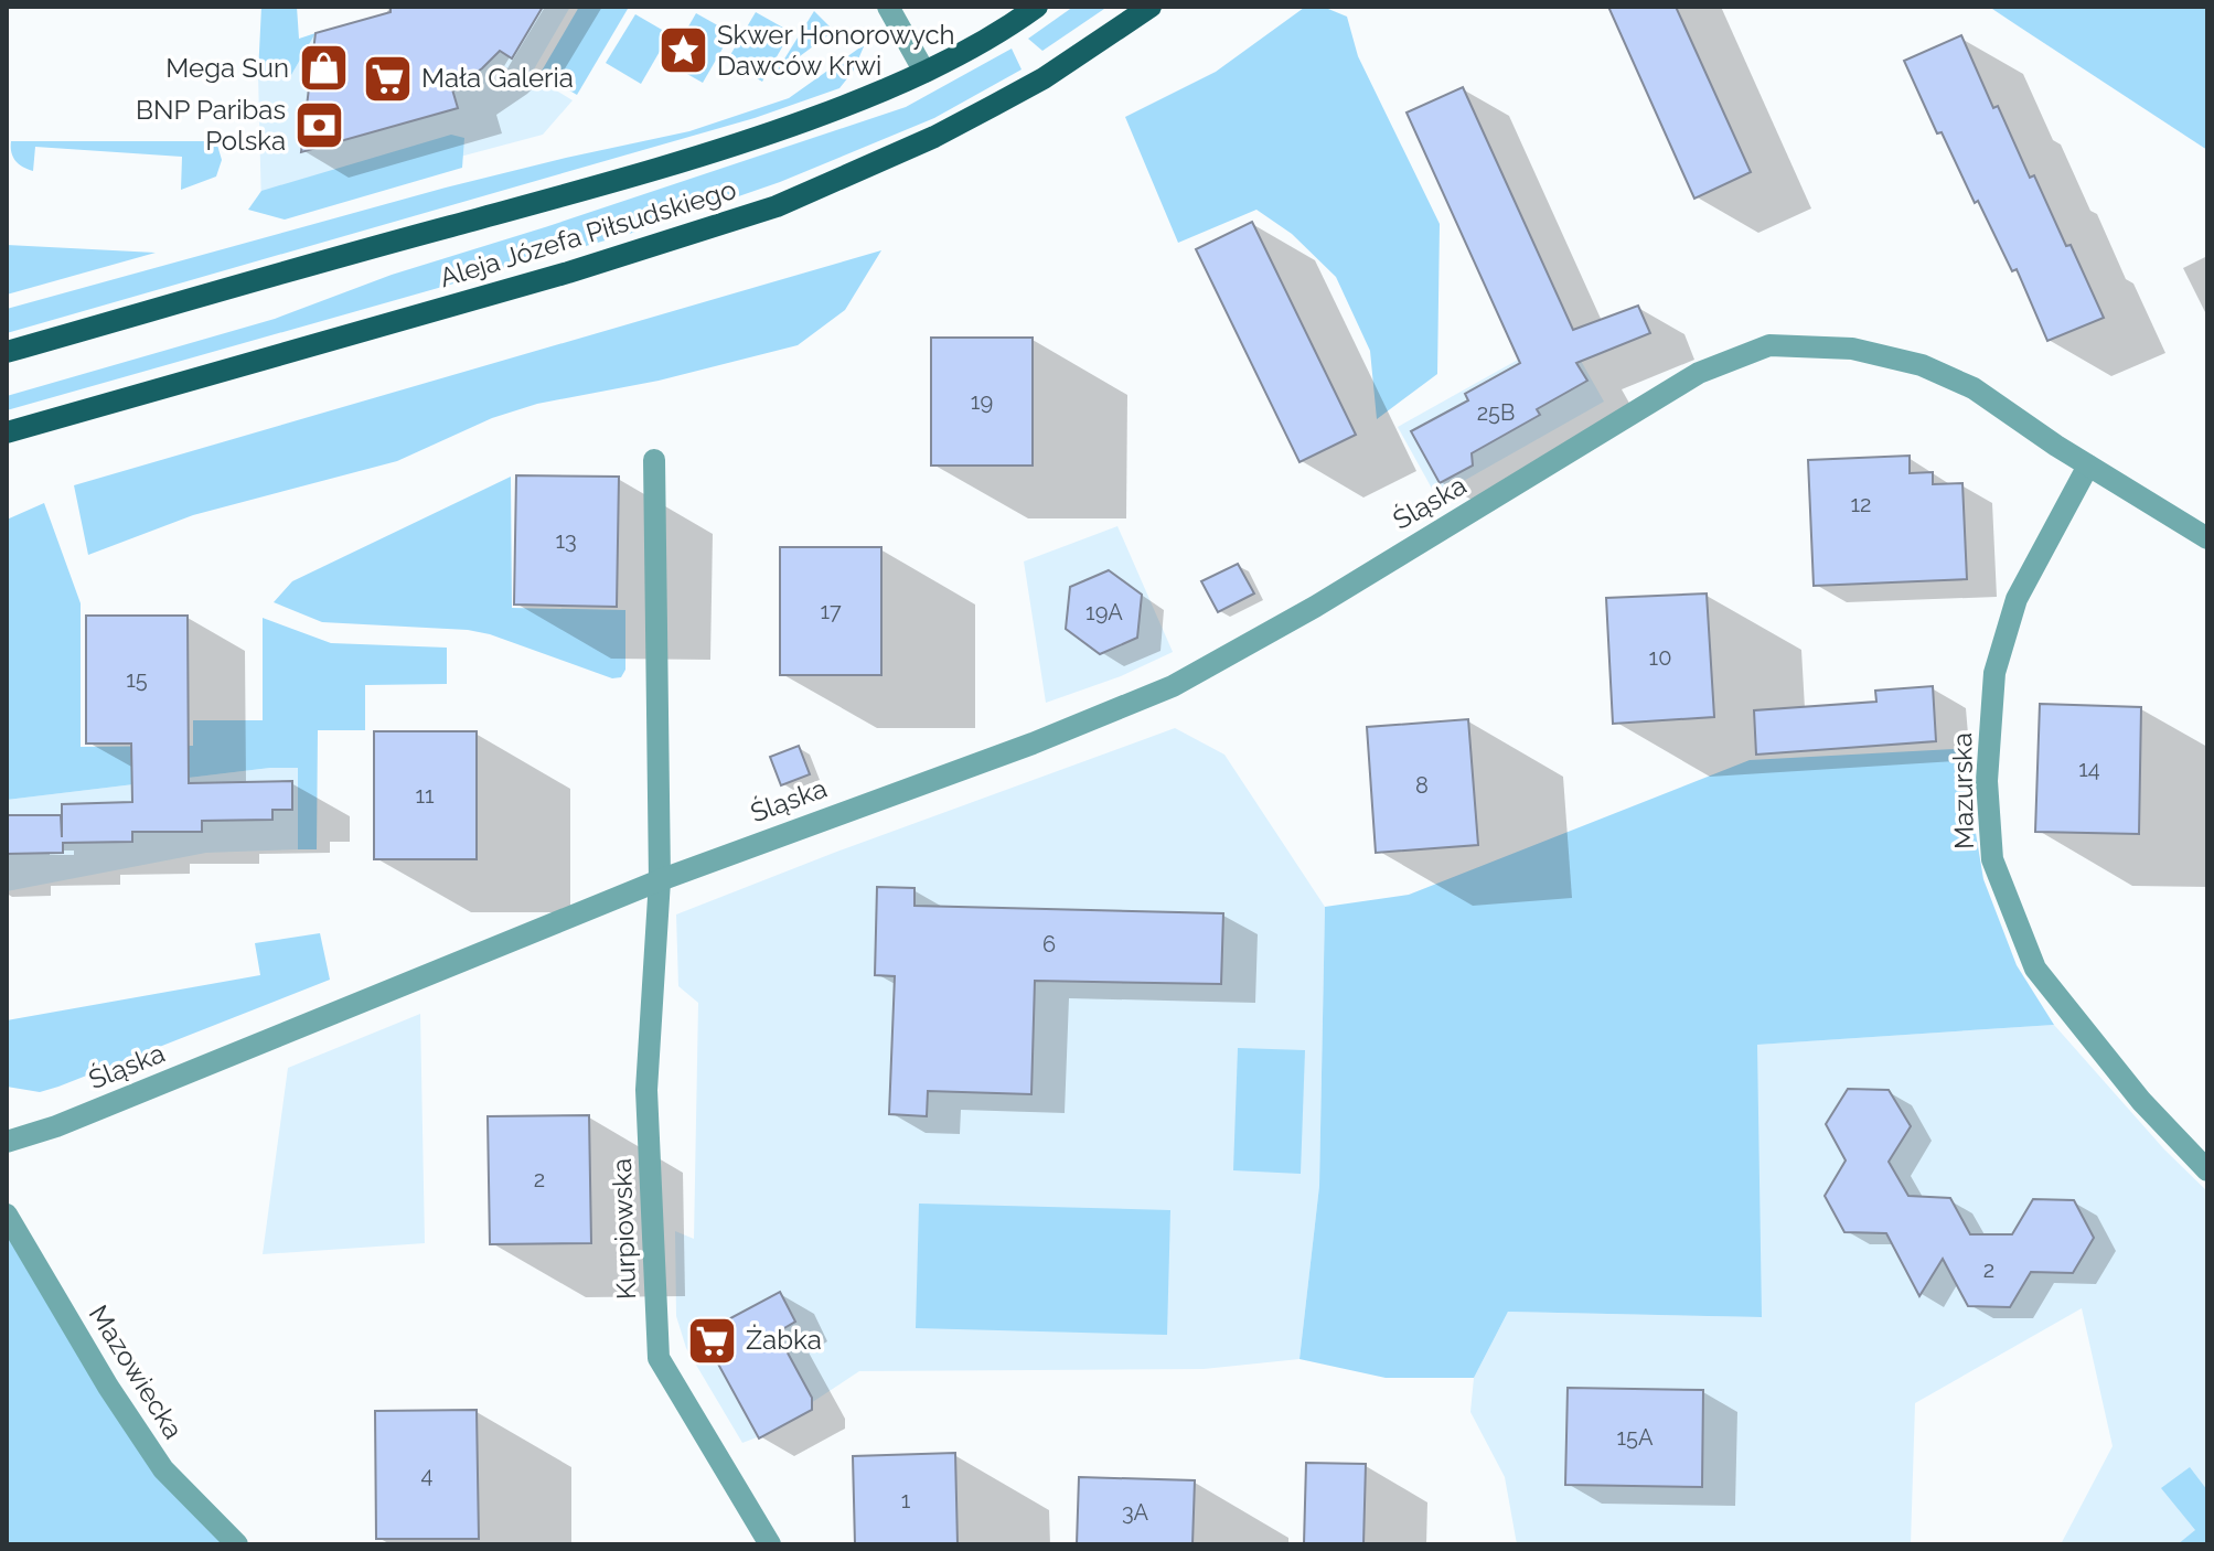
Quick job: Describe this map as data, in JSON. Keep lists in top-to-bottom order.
{
  "streets": {
    "main road": ["Aleja Józefa Piłsudskiego"],
    "street": [
      "Śląska",
      "Mazurska",
      "Kurpiowska",
      "Mazowiecka"
    ]
  },
  "crossings": [
    ["Śląska", "Mazurska"],
    ["Śląska", "Kurpiowska"]
  ],
  "places": {
    "place": ["Skwer Honorowych Dawców Krwi"],
    "shop": ["Mega Sun"],
    "supermarket": ["Mała Galeria", "Żabka"],
    "bank": ["BNP Paribas Polska"]
  },
  "house_numbers": [
    "19",
    "25B",
    "12",
    "13",
    "17",
    "19A",
    "10",
    "15",
    "14",
    "8",
    "11",
    "6",
    "2",
    "2",
    "15A",
    "4",
    "1",
    "3A"
  ]
}
